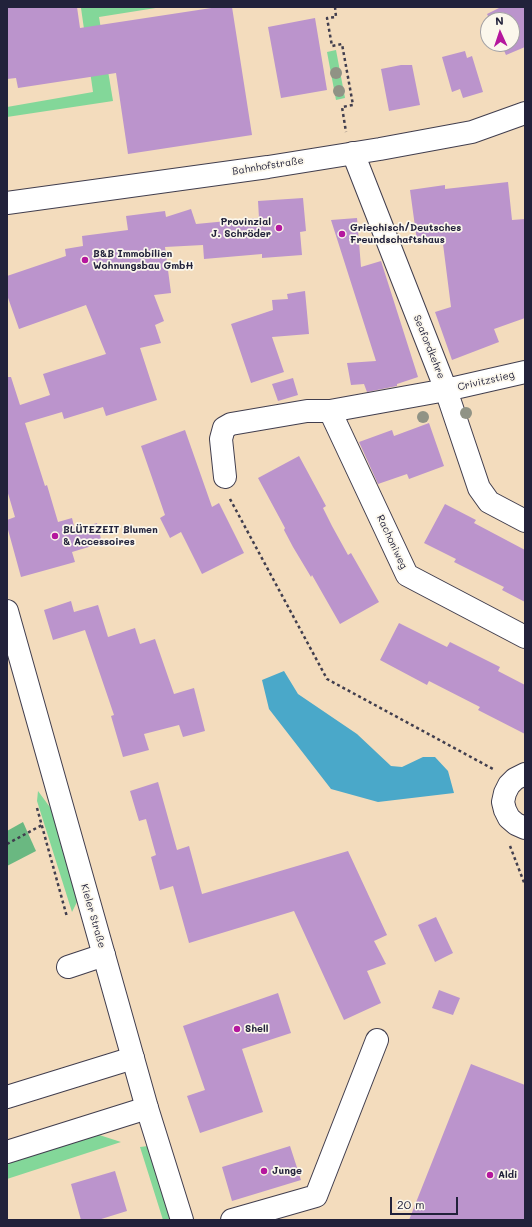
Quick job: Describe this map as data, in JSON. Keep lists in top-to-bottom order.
{
  "streets": {
    "main road": [
      "Bahnhofstraße",
      "Seafordkehre",
      "Crivitzstieg",
      "Rachoniweg",
      "Kieler Straße"
    ]
  },
  "crossings": [
    ["Bahnhofstraße", "Seafordkehre"],
    ["Seafordkehre", "Crivitzstieg"]
  ],
  "places": [
    "Provinzial J. Schröder",
    "Griechisch/Deutsches Freundschaftshaus",
    "B&B Immobilien Wohnungsbau GmbH",
    "BLÜTEZEIT Blumen & Accessoires",
    "Shell",
    "Junge",
    "Aldi"
  ],
  "scale_bar": "20 m",
  "north": "top"
}
